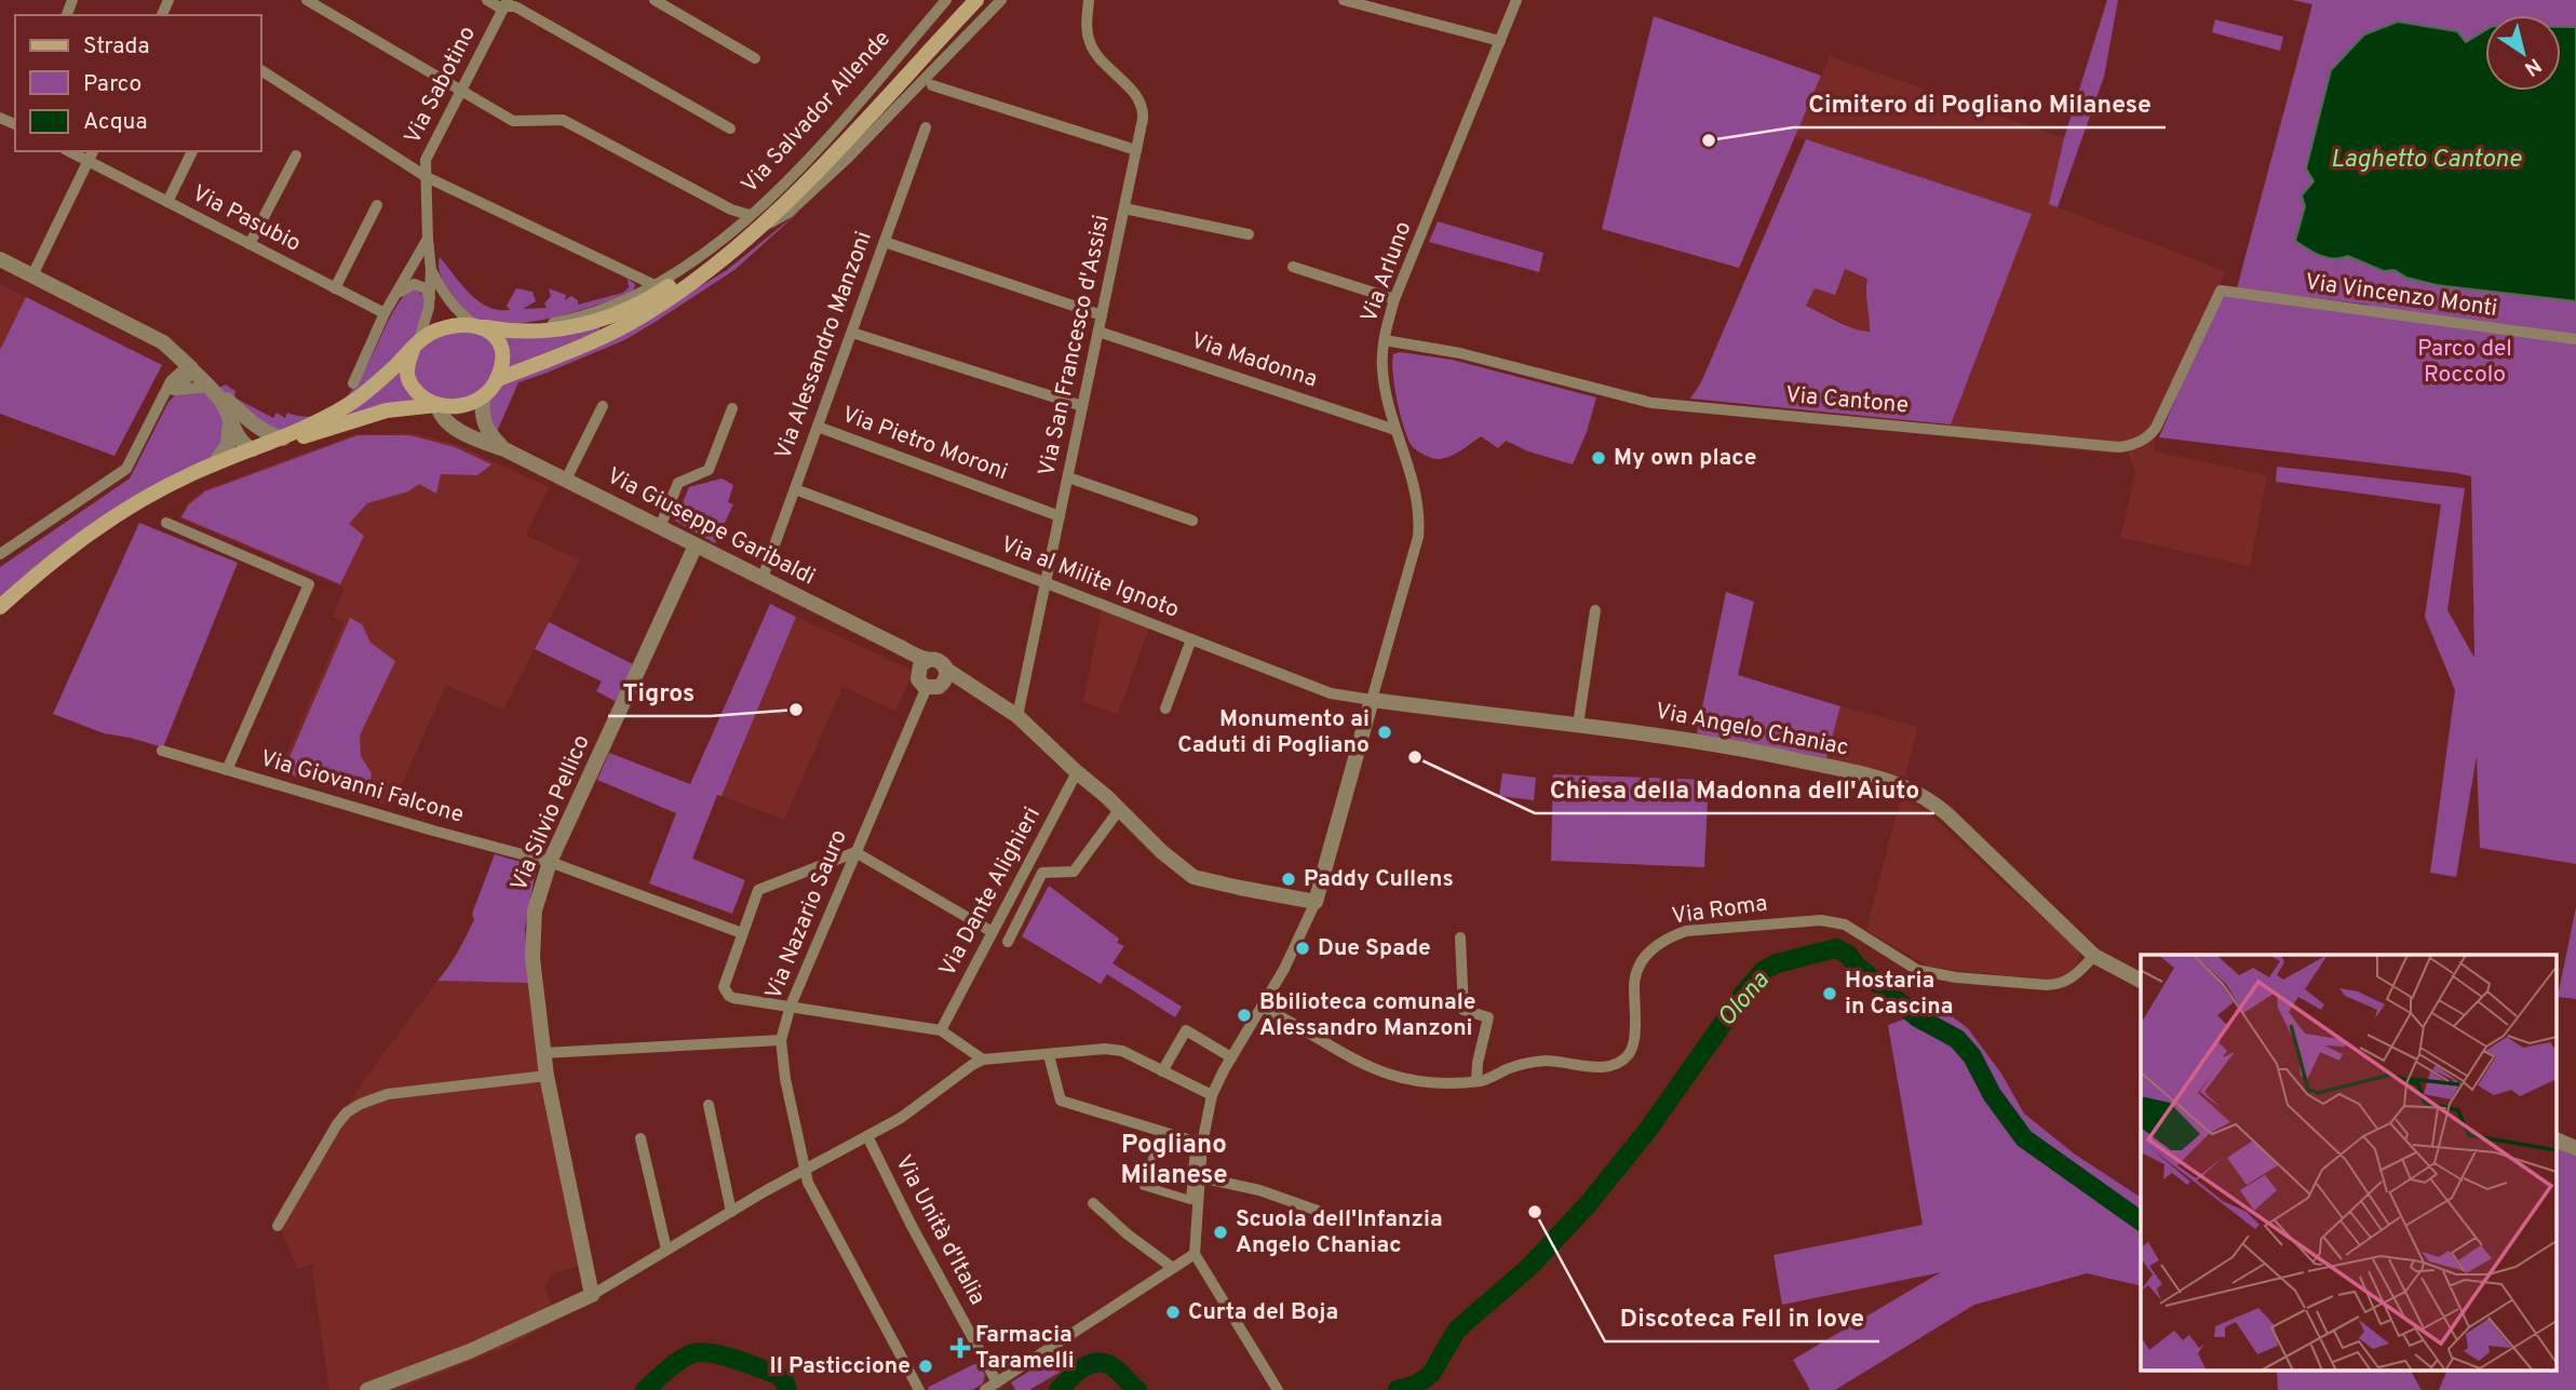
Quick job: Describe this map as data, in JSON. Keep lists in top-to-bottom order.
{
  "streets": {
    "street": [
      "Via Sabotino",
      "Via Salvador Allende",
      "Via Pasubio",
      "Via Arluno",
      "Via Vincenzo Monti",
      "Via Alessandro Manzoni",
      "Via San Francesco d'Assisi",
      "Via Madonna",
      "Via Cantone",
      "Via Pietro Moroni",
      "Via Giuseppe Garibaldi",
      "Via al Milite Ignoto",
      "Via Angelo Chaniac",
      "Via Giovanni Falcone",
      "Via Silvio Pellico",
      "Via Dante Alighieri",
      "Via Roma",
      "Via Nazario Sauro",
      "Via Unità d'Italia"
    ]
  },
  "crossings": [
    ["Via Sabotino", "Via Pasubio"],
    ["Via Sabotino", "Via Giuseppe Garibaldi"],
    ["Via Arluno", "Via Madonna"],
    ["Via Arluno", "Via Cantone"],
    ["Via Arluno", "Via al Milite Ignoto"],
    ["Via Arluno", "Via Angelo Chaniac"],
    ["Via Vincenzo Monti", "Via Cantone"],
    ["Via Alessandro Manzoni", "Via Pietro Moroni"],
    ["Via Alessandro Manzoni", "Via Giuseppe Garibaldi"],
    ["Via Alessandro Manzoni", "Via al Milite Ignoto"],
    ["Via San Francesco d'Assisi", "Via Madonna"],
    ["Via San Francesco d'Assisi", "Via Pietro Moroni"],
    ["Via San Francesco d'Assisi", "Via Giuseppe Garibaldi"],
    ["Via San Francesco d'Assisi", "Via al Milite Ignoto"],
    ["Via Giuseppe Garibaldi", "Via Silvio Pellico"],
    ["Via Giuseppe Garibaldi", "Via Dante Alighieri"],
    ["Via Giuseppe Garibaldi", "Via Nazario Sauro"],
    ["Via al Milite Ignoto", "Via Angelo Chaniac"],
    ["Via Angelo Chaniac", "Via Roma"],
    ["Via Giovanni Falcone", "Via Silvio Pellico"]
  ],
  "districts": ["Pogliano Milanese"],
  "water": ["Laghetto Cantone", "Olona"],
  "parks": ["Parco del Roccolo"],
  "places": {
    "other": [
      "Cimitero di Pogliano Milanese",
      "My own place",
      "Tigros",
      "Monumento ai Caduti di Pogliano",
      "Chiesa della Madonna dell'Aiuto",
      "Paddy Cullens",
      "Due Spade",
      "Hostaria in Cascina",
      "Bbilioteca comunale Alessandro Manzoni",
      "Discoteca Fell in love",
      "Scuola dell'Infanzia Angelo Chaniac",
      "Curta del Boja",
      "Il Pasticcione"
    ],
    "health": ["Farmacia Taramelli"]
  },
  "legend": ["Strada", "Parco", "Acqua"],
  "north": "bottom right"
}
